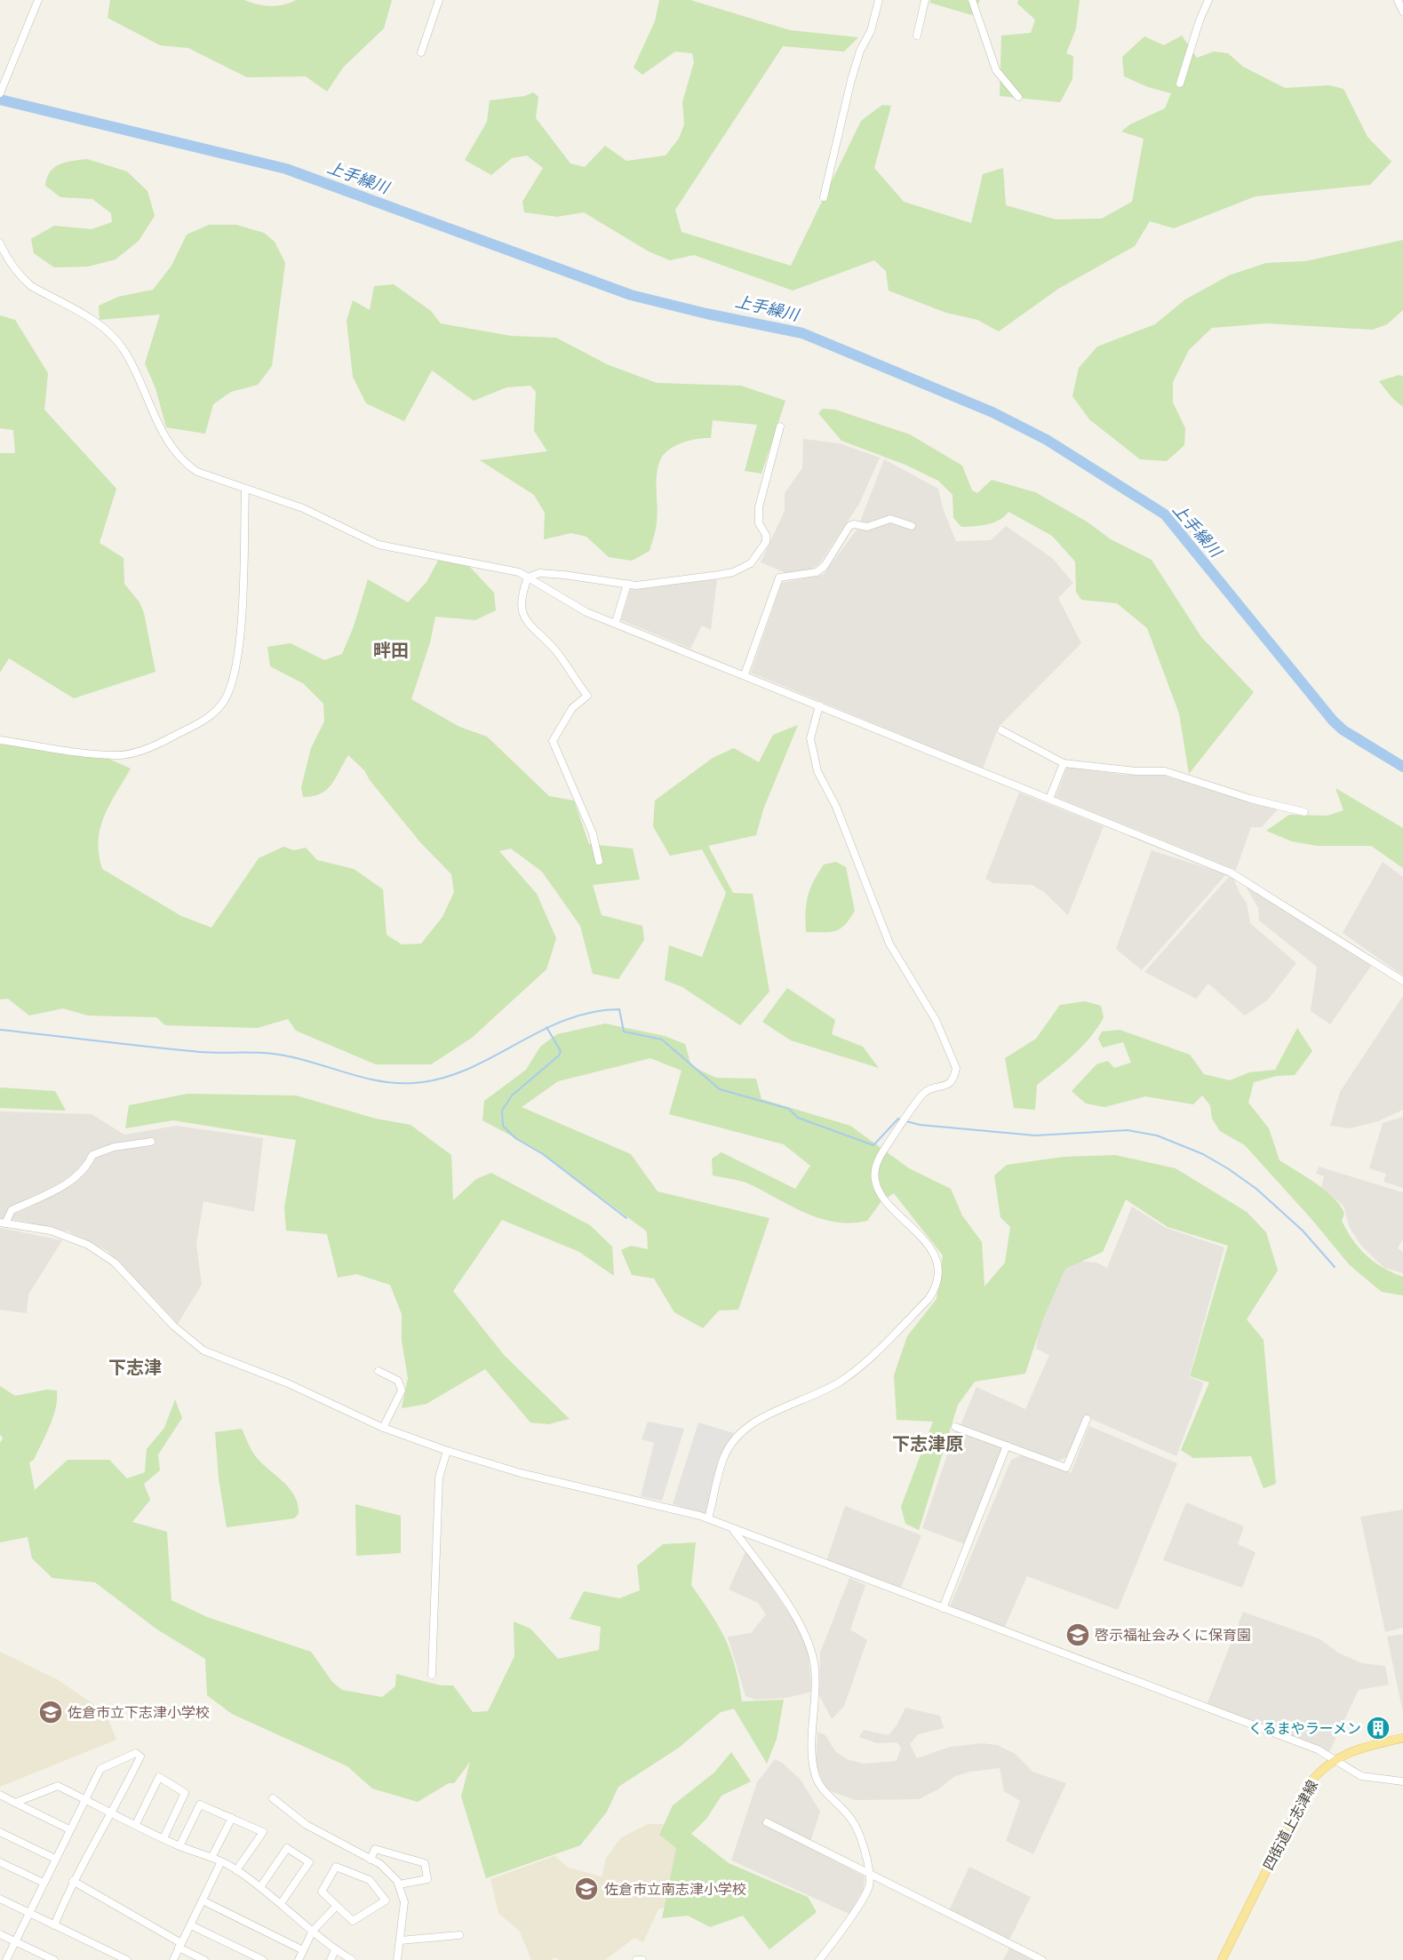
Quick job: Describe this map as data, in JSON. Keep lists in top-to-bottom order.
{
  "streets": {
    "main road": ["四街道上志津線"]
  },
  "districts": ["畔田", "下志津", "下志津原"],
  "water": ["上手繰川"],
  "places": {
    "school or university": ["啓示福祉会みくに保育園", "佐倉市立下志津小学校", "佐倉市立南志津小学校"],
    "building": ["くるまやラーメン"]
  }
}
